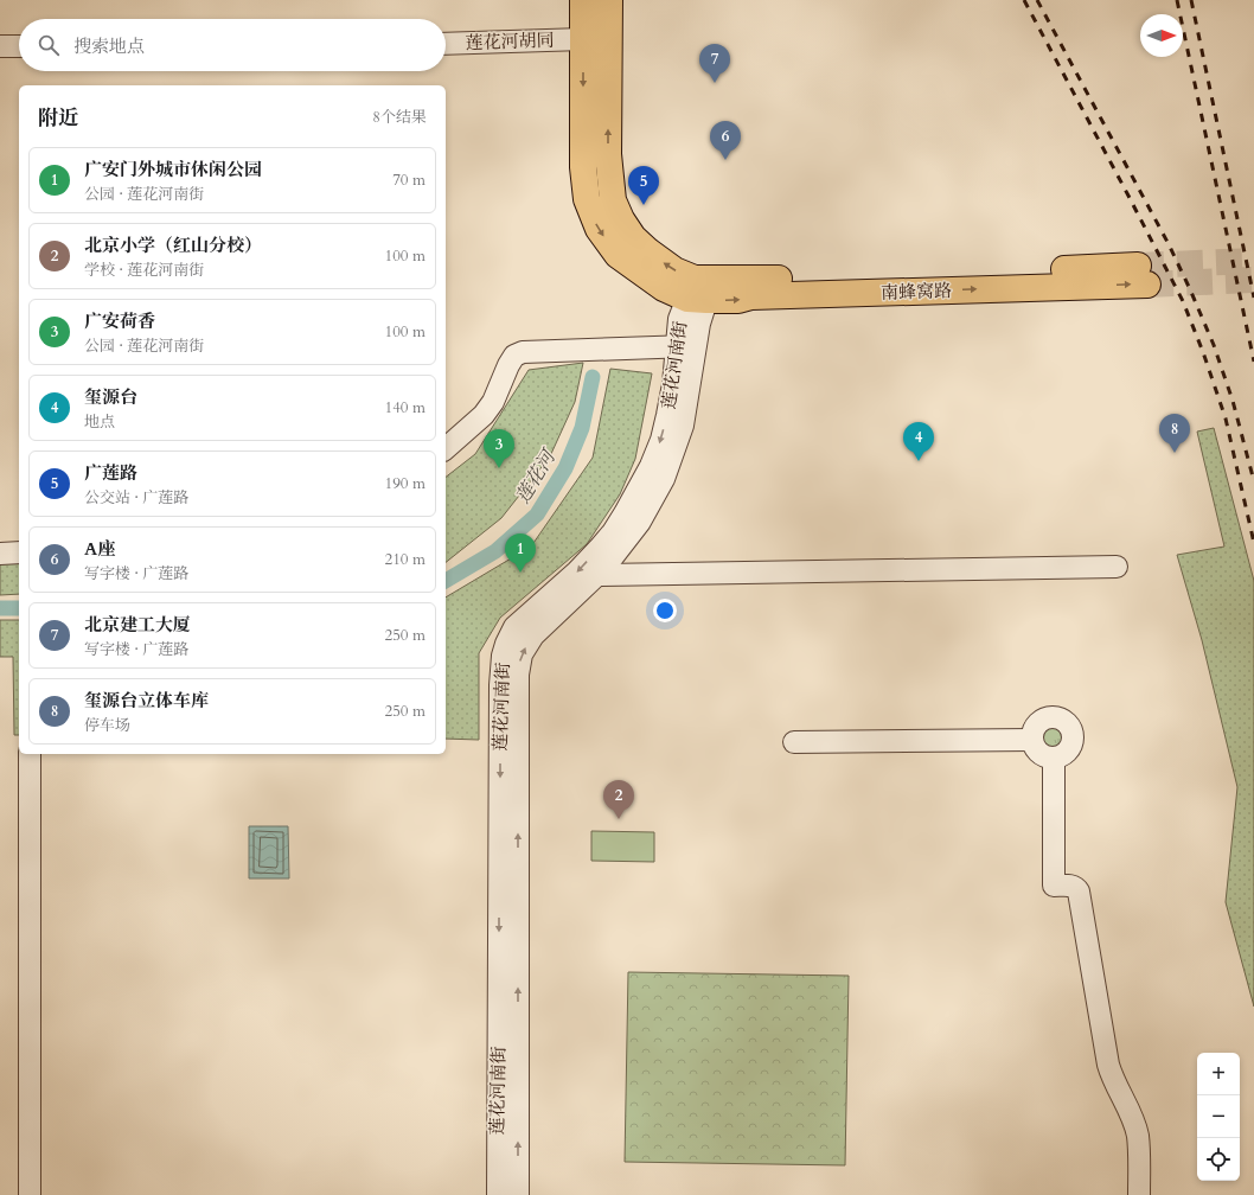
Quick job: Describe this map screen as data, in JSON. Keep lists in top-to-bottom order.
{
  "streets": {
    "main road": ["南蜂窝路"],
    "street": ["莲花河胡同", "莲花河南街"]
  },
  "crossings": [
    ["南蜂窝路", "莲花河南街"]
  ],
  "water": ["莲花河"],
  "north": "right",
  "page": {
    "search": "搜索地点",
    "pins": [
      "7",
      "6",
      "5",
      "8",
      "4",
      "3",
      "1",
      "2"
    ],
    "heading": ["附近", "8个结果"],
    "list": [
      {
        "mark": "1",
        "name": "广安门外城市休闲公园",
        "note": "公园 · 莲花河南街",
        "value": "70 m"
      },
      {
        "mark": "2",
        "name": "北京小学（红山分校）",
        "note": "学校 · 莲花河南街",
        "value": "100 m"
      },
      {
        "mark": "3",
        "name": "广安荷香",
        "note": "公园 · 莲花河南街",
        "value": "100 m"
      },
      {
        "mark": "4",
        "name": "玺源台",
        "note": "地点",
        "value": "140 m"
      },
      {
        "mark": "5",
        "name": "广莲路",
        "note": "公交站 · 广莲路",
        "value": "190 m"
      },
      {
        "mark": "6",
        "name": "A座",
        "note": "写字楼 · 广莲路",
        "value": "210 m"
      },
      {
        "mark": "7",
        "name": "北京建工大厦",
        "note": "写字楼 · 广莲路",
        "value": "250 m"
      },
      {
        "mark": "8",
        "name": "玺源台立体车库",
        "note": "停车场",
        "value": "250 m"
      }
    ],
    "map_buttons": ["+", "−"]
  }
}
